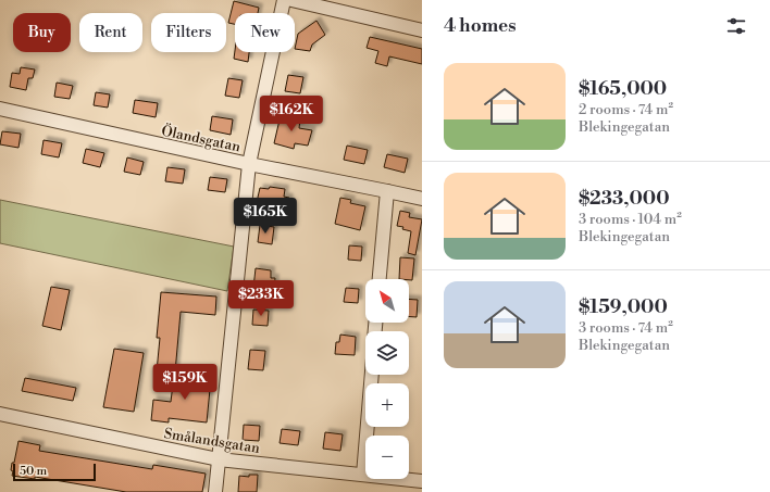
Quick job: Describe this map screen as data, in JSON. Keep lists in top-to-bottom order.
{
  "streets": {
    "street": ["Ölandsgatan", "Smålandsgatan"]
  },
  "scale_bar": "50 m",
  "north": "top left",
  "page": {
    "heading": "4 homes",
    "chip": [
      "Buy",
      "Rent",
      "Filters",
      "New"
    ],
    "list": [
      {
        "name": "$165,000",
        "note": "2 rooms · 74 m² · Blekingegatan"
      },
      {
        "name": "$233,000",
        "note": "3 rooms · 104 m² · Blekingegatan"
      },
      {
        "name": "$159,000",
        "note": "3 rooms · 74 m² · Blekingegatan"
      }
    ],
    "price": [
      "$162K",
      "$165K",
      "$233K",
      "$159K"
    ],
    "map_buttons": ["+", "−"],
    "scale": "50 m"
  }
}
